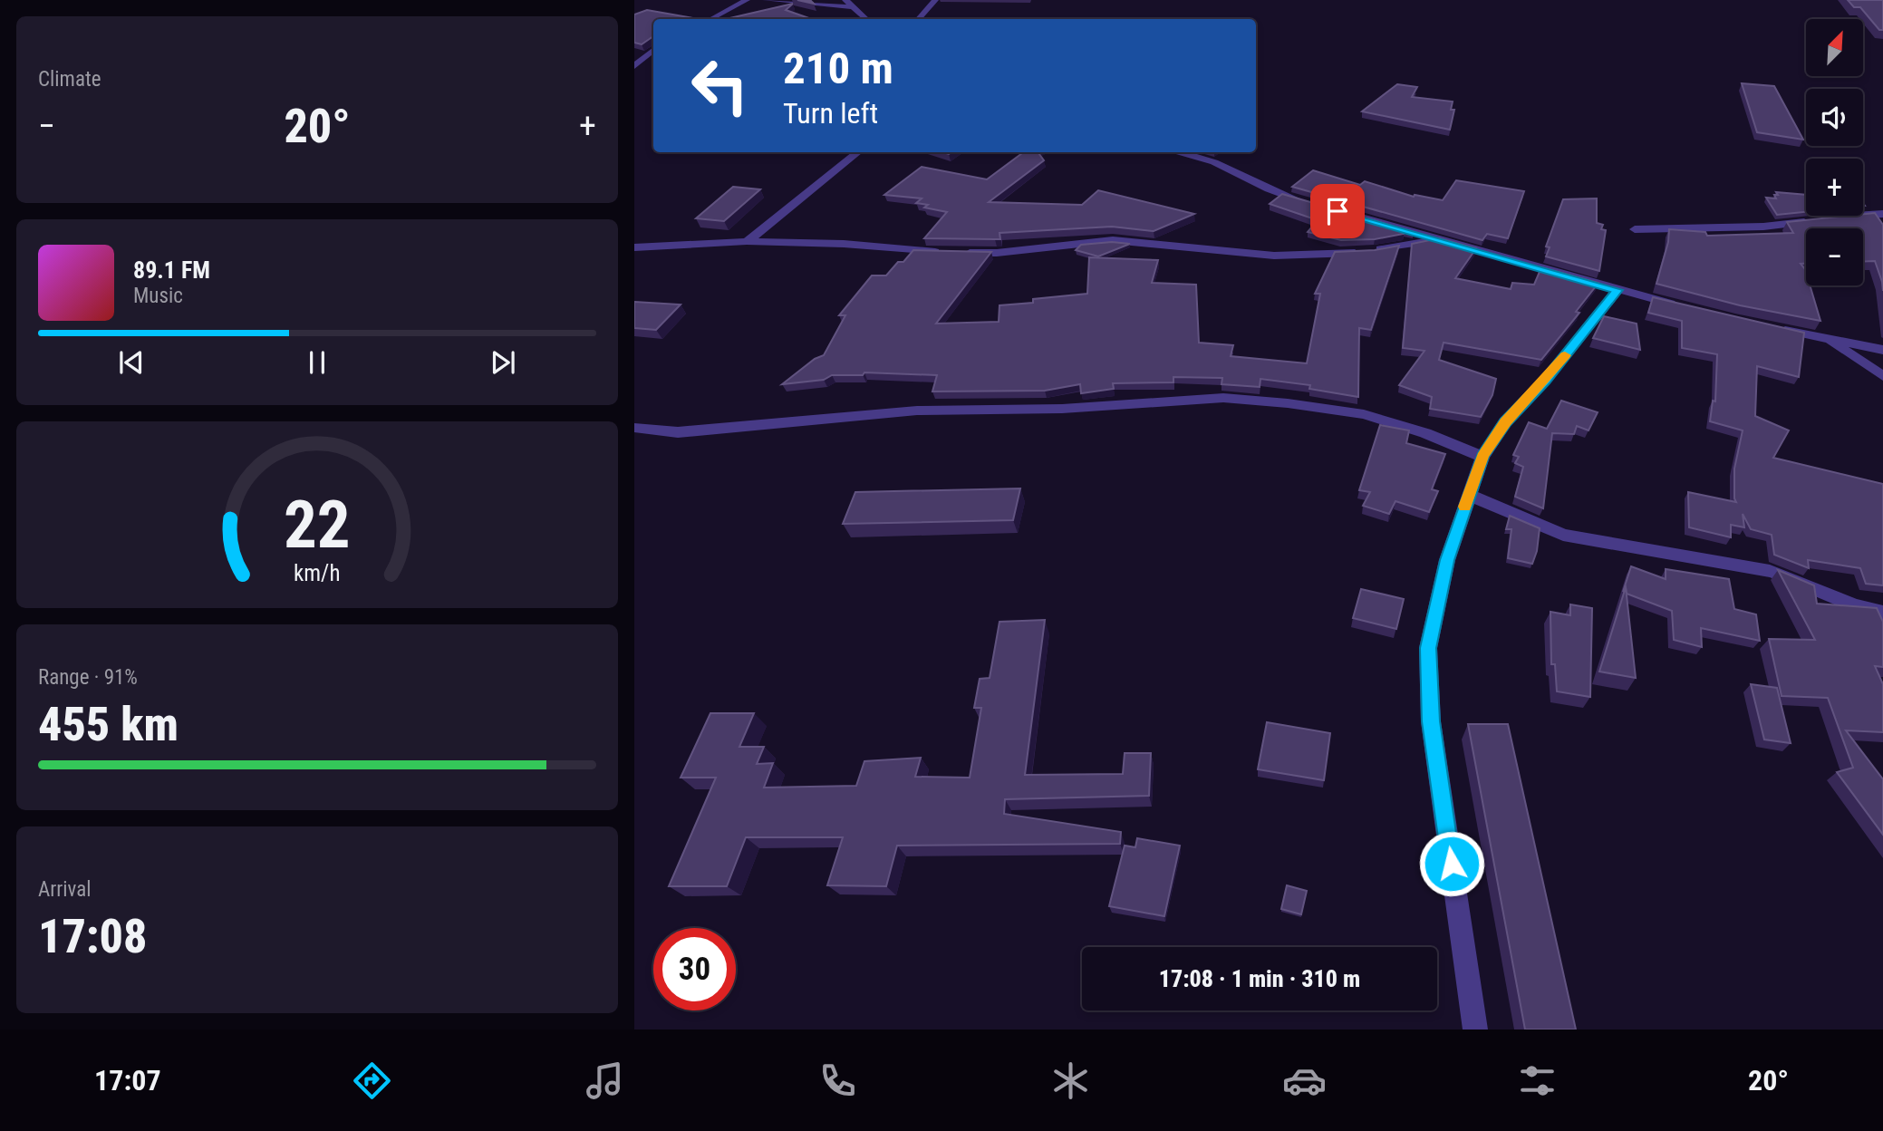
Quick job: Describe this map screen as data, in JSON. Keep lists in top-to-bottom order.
{
  "north": "top right",
  "page": {
    "tile": [
      "Climate",
      ["Range · 91%", "455 km"],
      ["Arrival", "17:08"]
    ],
    "map_buttons": ["+", "−"],
    "turn": ["210 m", "Turn left"],
    "heat": ["−", "20°", "+"],
    "song": ["89.1 FM", "Music"],
    "limit": "30",
    "trip": "17:08 · 1 min · 310 m",
    "tabs": ["17:07", "20°"],
    "gauge": ["22", "km/h"]
  }
}
